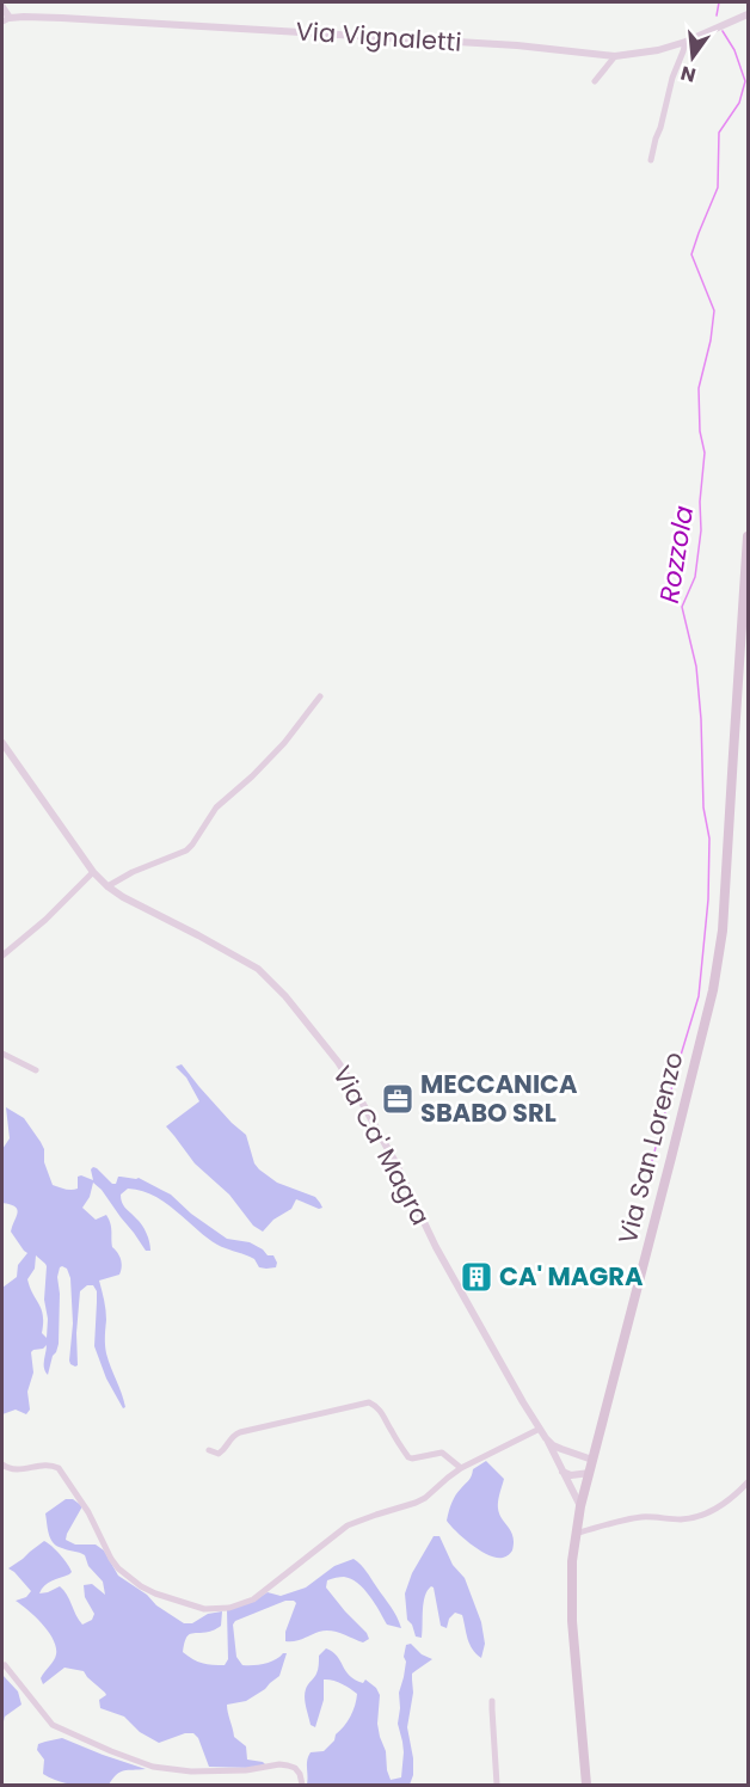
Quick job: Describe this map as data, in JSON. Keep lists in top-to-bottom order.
{
  "streets": {
    "main road": ["Via San Lorenzo"],
    "street": ["Via Vignaletti", "Via Ca' Magra"]
  },
  "crossings": [
    ["Via Ca' Magra", "Via San Lorenzo"]
  ],
  "water": ["Rozzola"],
  "places": {
    "office": ["MECCANICA SBABO SRL"],
    "building": ["CA' MAGRA"]
  },
  "north": "bottom"
}
